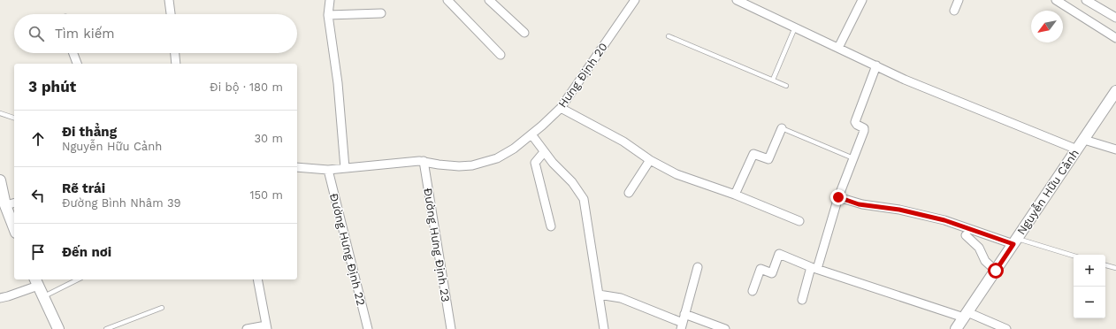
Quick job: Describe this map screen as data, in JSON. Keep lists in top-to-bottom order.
{
  "streets": {
    "street": [
      "Hưng Định 20",
      "Nguyễn Hữu Cảnh",
      "Đường Hưng Định 23",
      "Đường Hưng Định 22"
    ]
  },
  "crossings": [
    ["Hưng Định 20", "Đường Hưng Định 23"],
    ["Hưng Định 20", "Đường Hưng Định 22"]
  ],
  "north": "bottom left",
  "page": {
    "search": "Tìm kiếm",
    "heading": ["3 phút", "Đi bộ · 180 m"],
    "list": [
      ["Đi thẳng", "Nguyễn Hữu Cảnh", "30 m"],
      ["Rẽ trái", "Đường Bình Nhâm 39", "150 m"],
      "Đến nơi"
    ],
    "map_buttons": ["+", "−"]
  }
}
